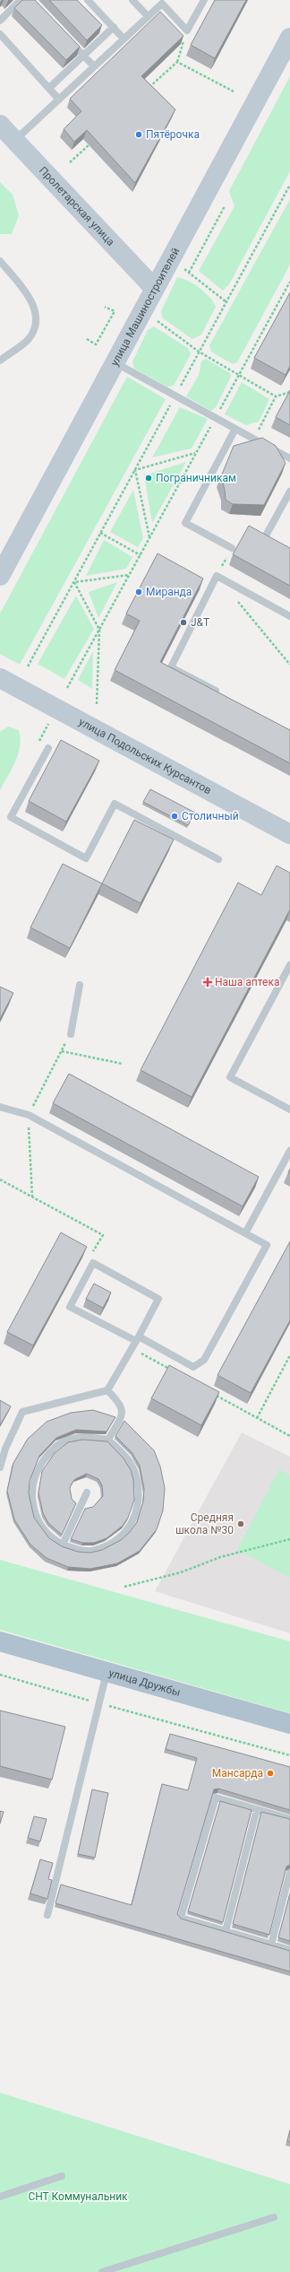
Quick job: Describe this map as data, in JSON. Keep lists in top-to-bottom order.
{
  "streets": {
    "main road": [
      "Пролетарская улица",
      "улица Машиностроителей",
      "улица Подольских Курсантов",
      "улица Дружбы"
    ]
  },
  "crossings": [
    ["Пролетарская улица", "улица Машиностроителей"]
  ],
  "parks": ["СНТ Коммунальник"],
  "places": {
    "other": [
      "Пятёрочка",
      "Пограничникам",
      "Миранда",
      "J&T",
      "Столичный",
      "Средняя школа №30",
      "Мансарда"
    ],
    "health": ["Наша аптека"]
  }
}
